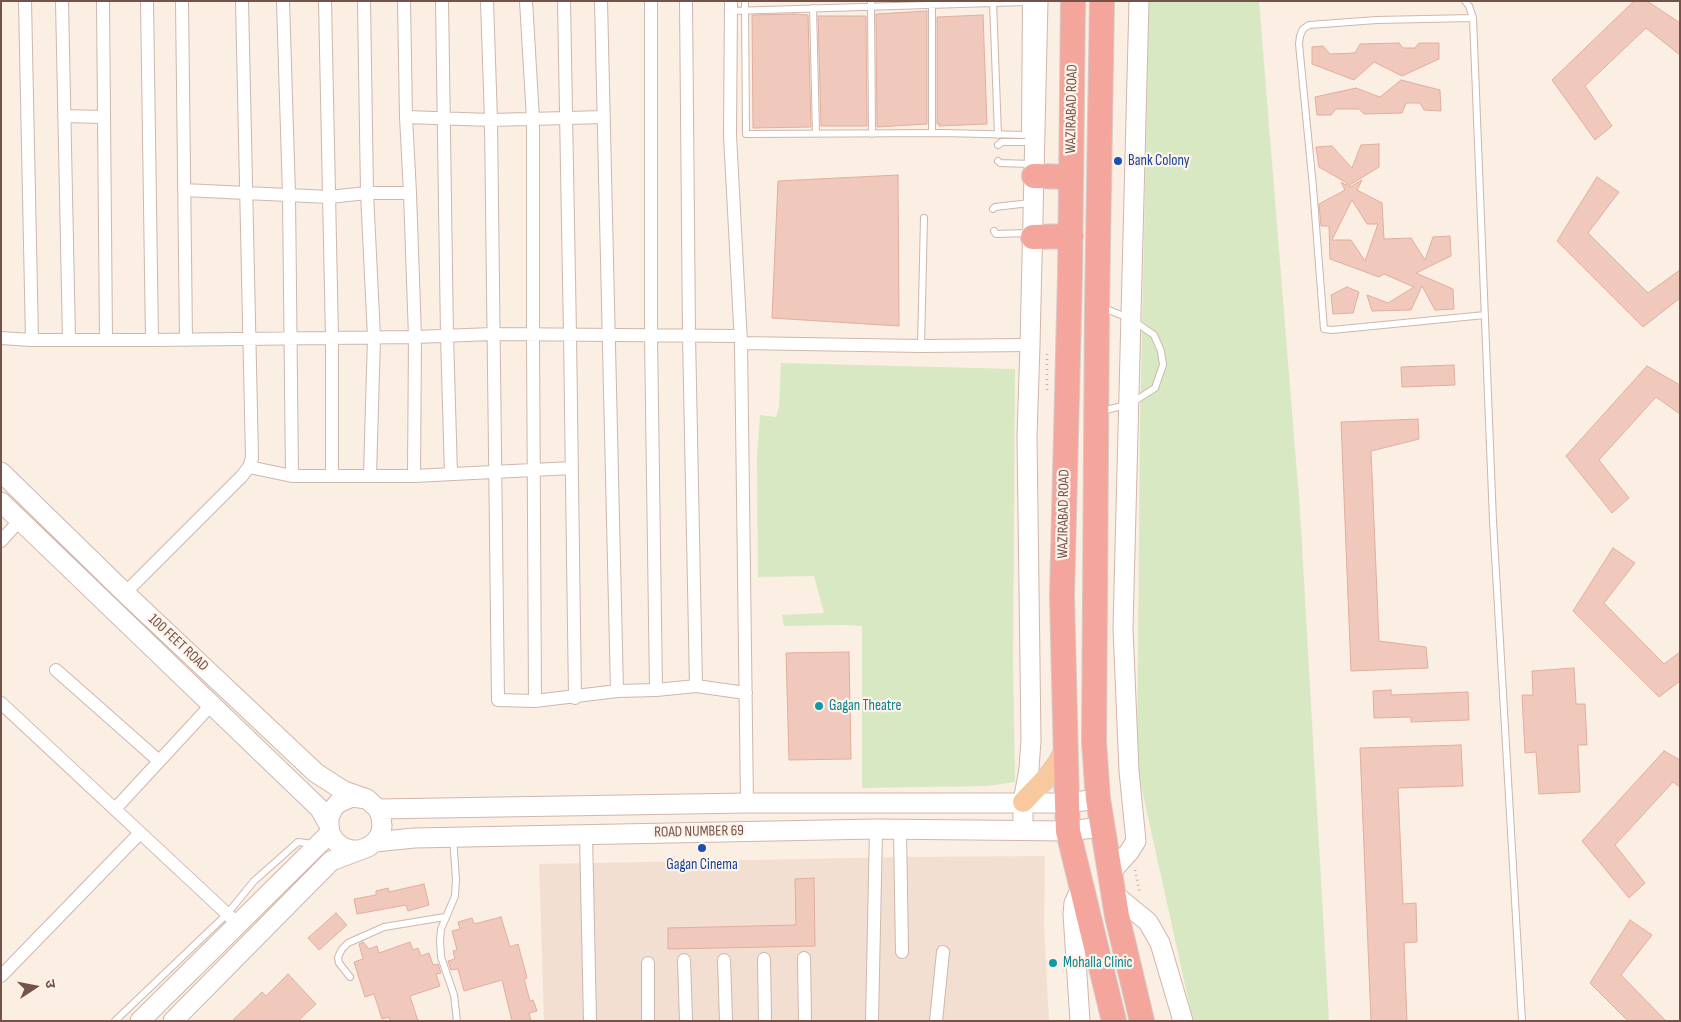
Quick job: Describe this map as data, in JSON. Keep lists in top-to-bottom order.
{
  "streets": {
    "highway": ["WAZIRABAD ROAD"],
    "main road": ["100 FEET ROAD", "ROAD NUMBER 69"]
  },
  "crossings": [
    ["WAZIRABAD ROAD", "ROAD NUMBER 69"],
    ["100 FEET ROAD", "ROAD NUMBER 69"]
  ],
  "places": [
    "Bank Colony",
    "Gagan Theatre",
    "Gagan Cinema",
    "Mohalla Clinic"
  ],
  "north": "right"
}
